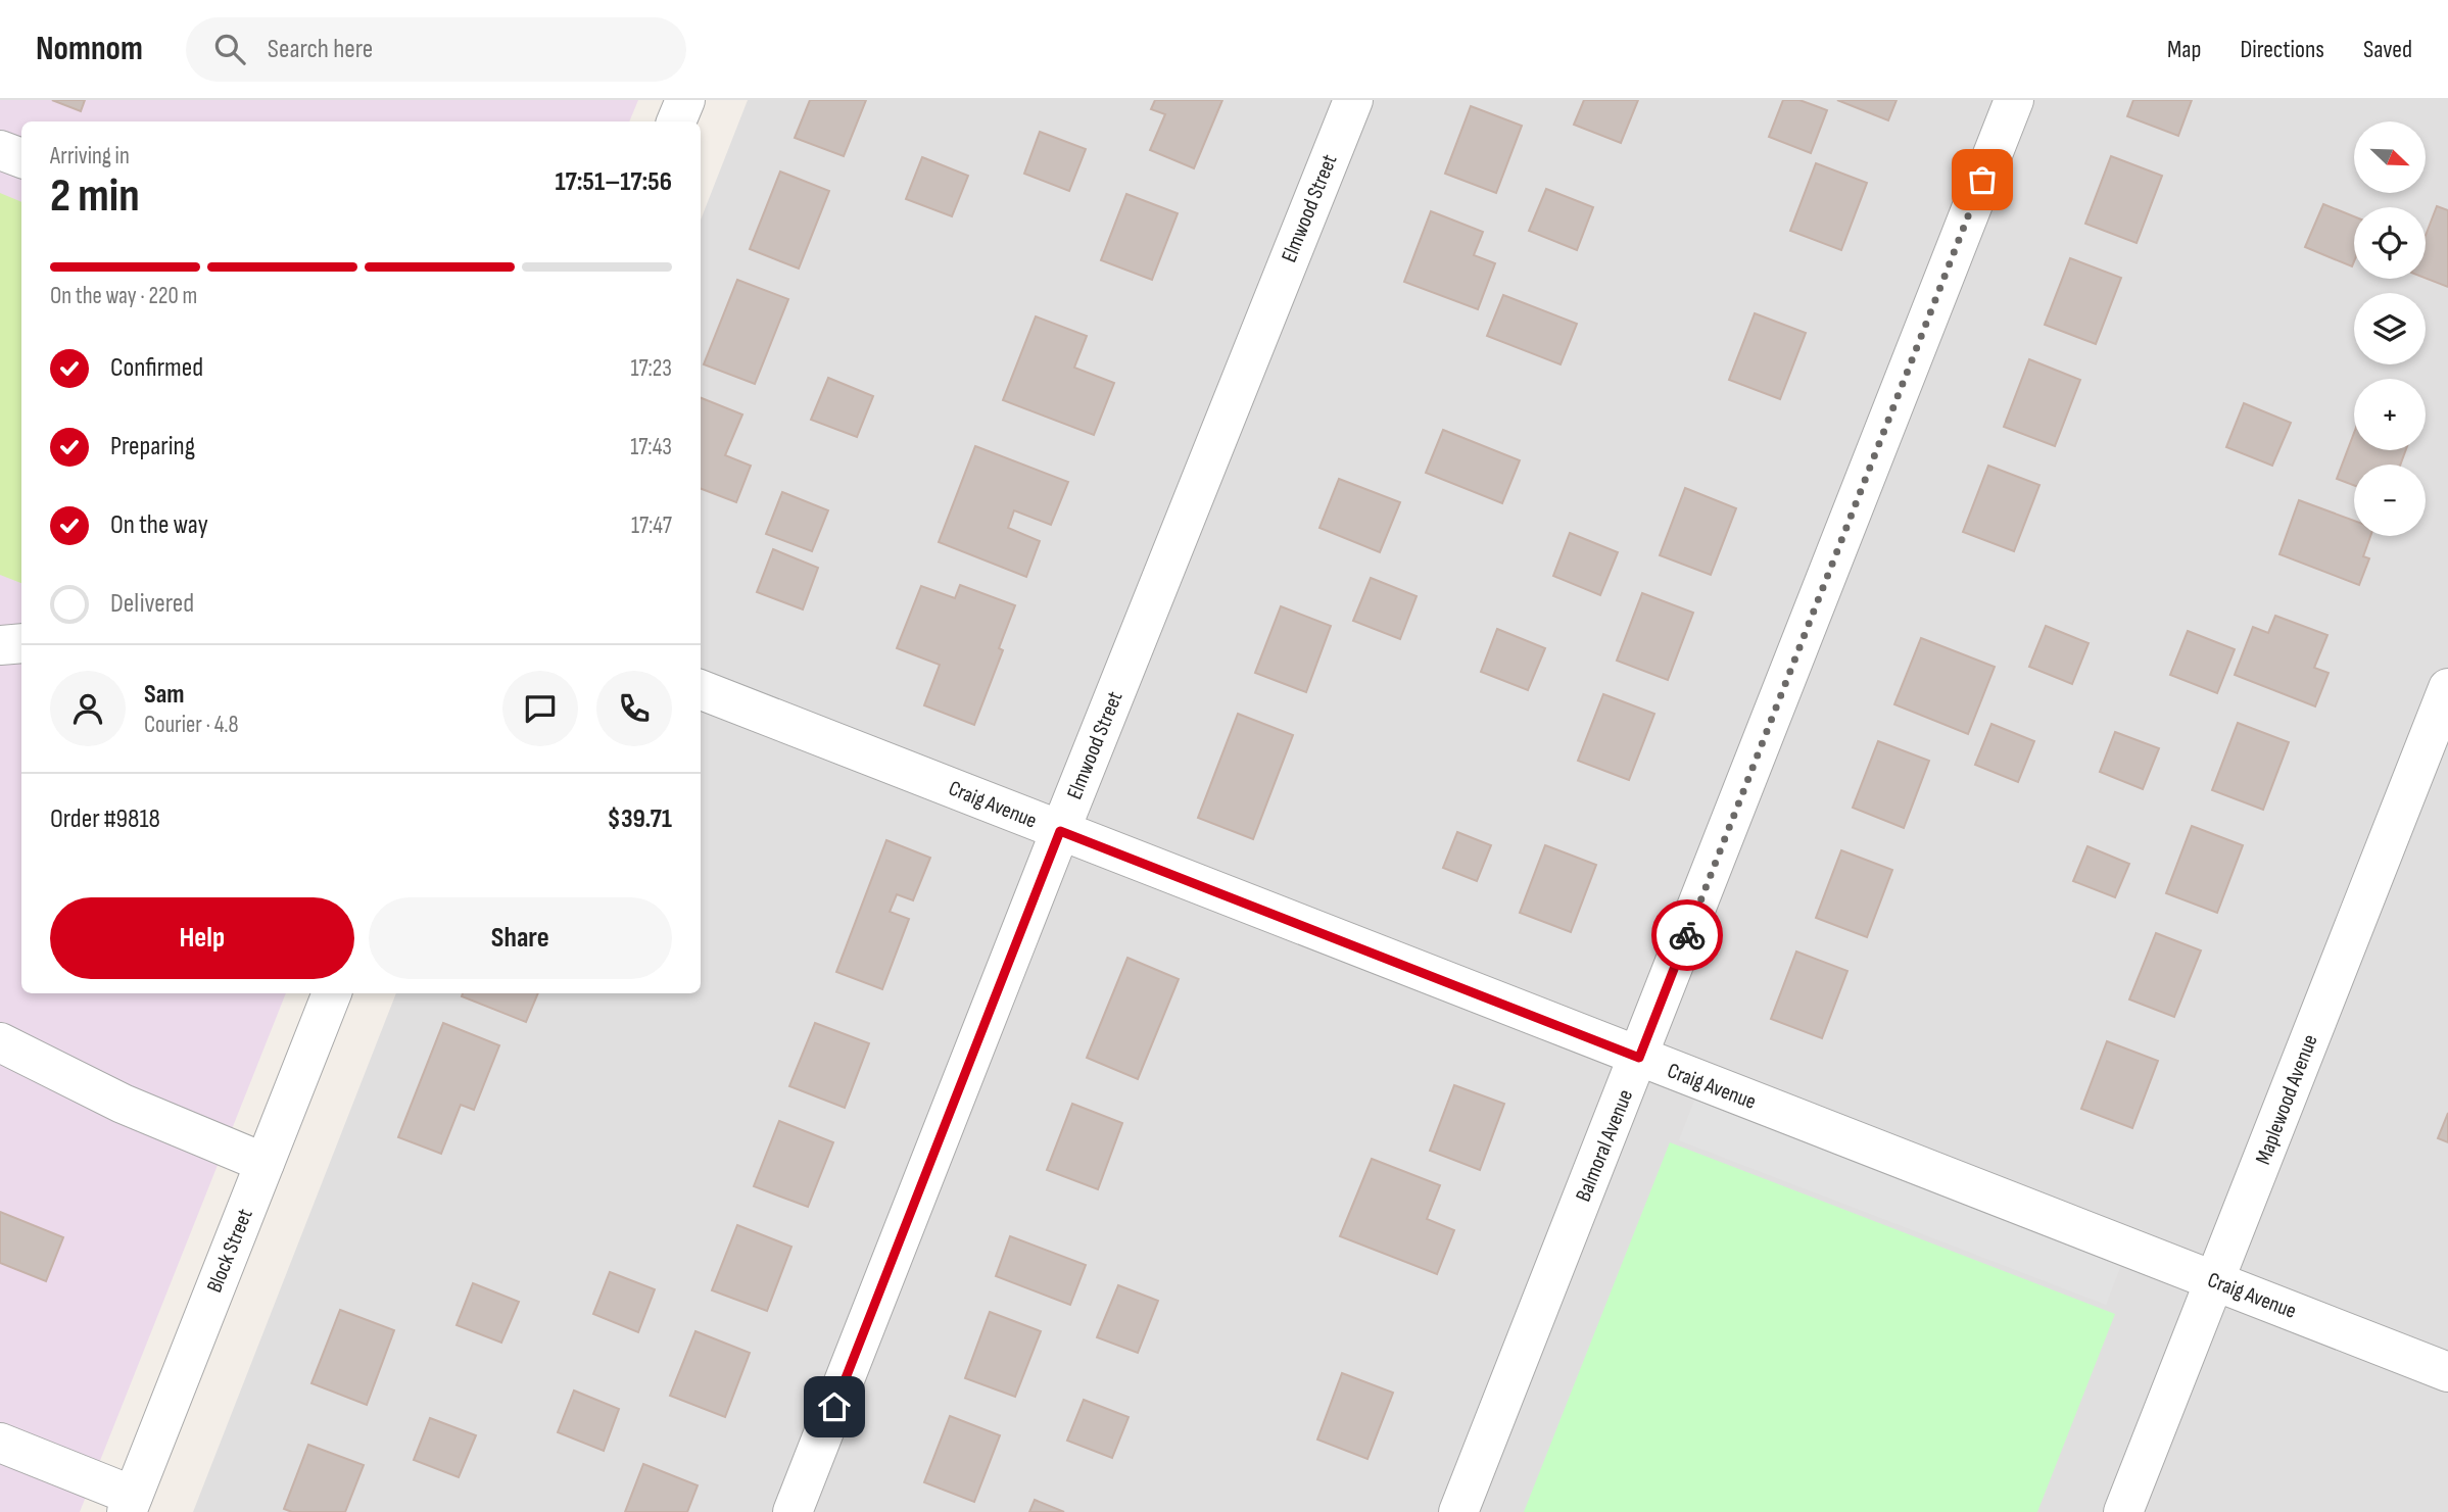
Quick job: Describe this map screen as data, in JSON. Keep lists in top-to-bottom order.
{
  "streets": {
    "street": [
      "Elmwood Street",
      "Craig Avenue",
      "Maplewood Avenue",
      "Balmoral Avenue",
      "Block Street"
    ]
  },
  "crossings": [
    ["Elmwood Street", "Craig Avenue"],
    ["Craig Avenue", "Maplewood Avenue"],
    ["Craig Avenue", "Balmoral Avenue"]
  ],
  "north": "bottom right",
  "page": {
    "header": "Nomnom",
    "search": "Search here",
    "nav": ["Map", "Directions", "Saved"],
    "map_buttons": ["+", "−"],
    "heading": ["2 min", "Arriving in", "17:51–17:56"],
    "panel": [
      "Sam",
      "Courier · 4.8",
      "Order #9818",
      "$39.71"
    ],
    "bar": "On the way · 220 m",
    "list": [
      ["Confirmed", "17:23"],
      ["Preparing", "17:43"],
      ["On the way", "17:47"],
      "Delivered"
    ],
    "buttons": ["Help", "Share"]
  }
}
